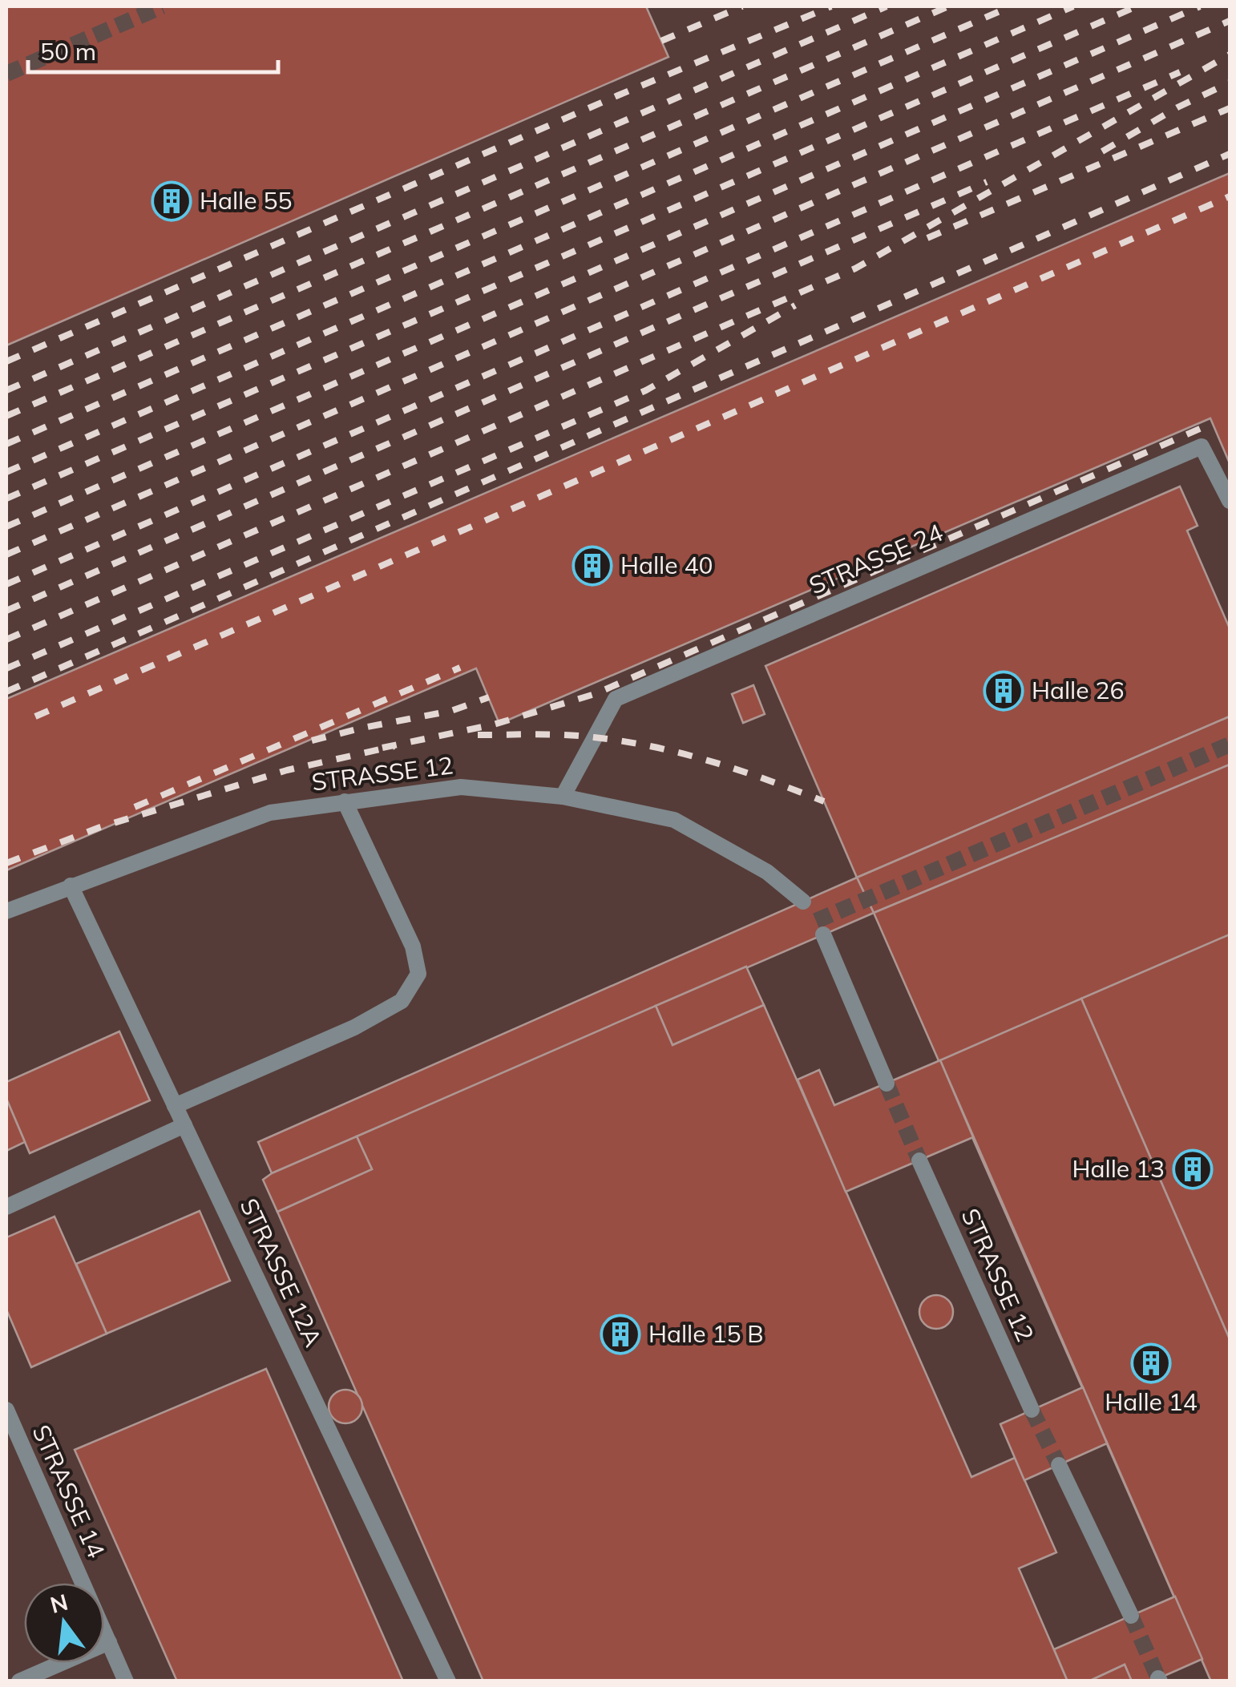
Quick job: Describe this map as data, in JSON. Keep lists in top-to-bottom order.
{
  "streets": {
    "street": [
      "STRASSE 24",
      "STRASSE 12",
      "STRASSE 12A",
      "STRASSE 14"
    ]
  },
  "crossings": [
    ["STRASSE 24", "STRASSE 12"],
    ["STRASSE 12", "STRASSE 12A"]
  ],
  "places": {
    "building": [
      "Halle 55",
      "Halle 40",
      "Halle 26",
      "Halle 13",
      "Halle 15 B",
      "Halle 14"
    ]
  },
  "scale_bar": "50 m",
  "north": "top"
}
